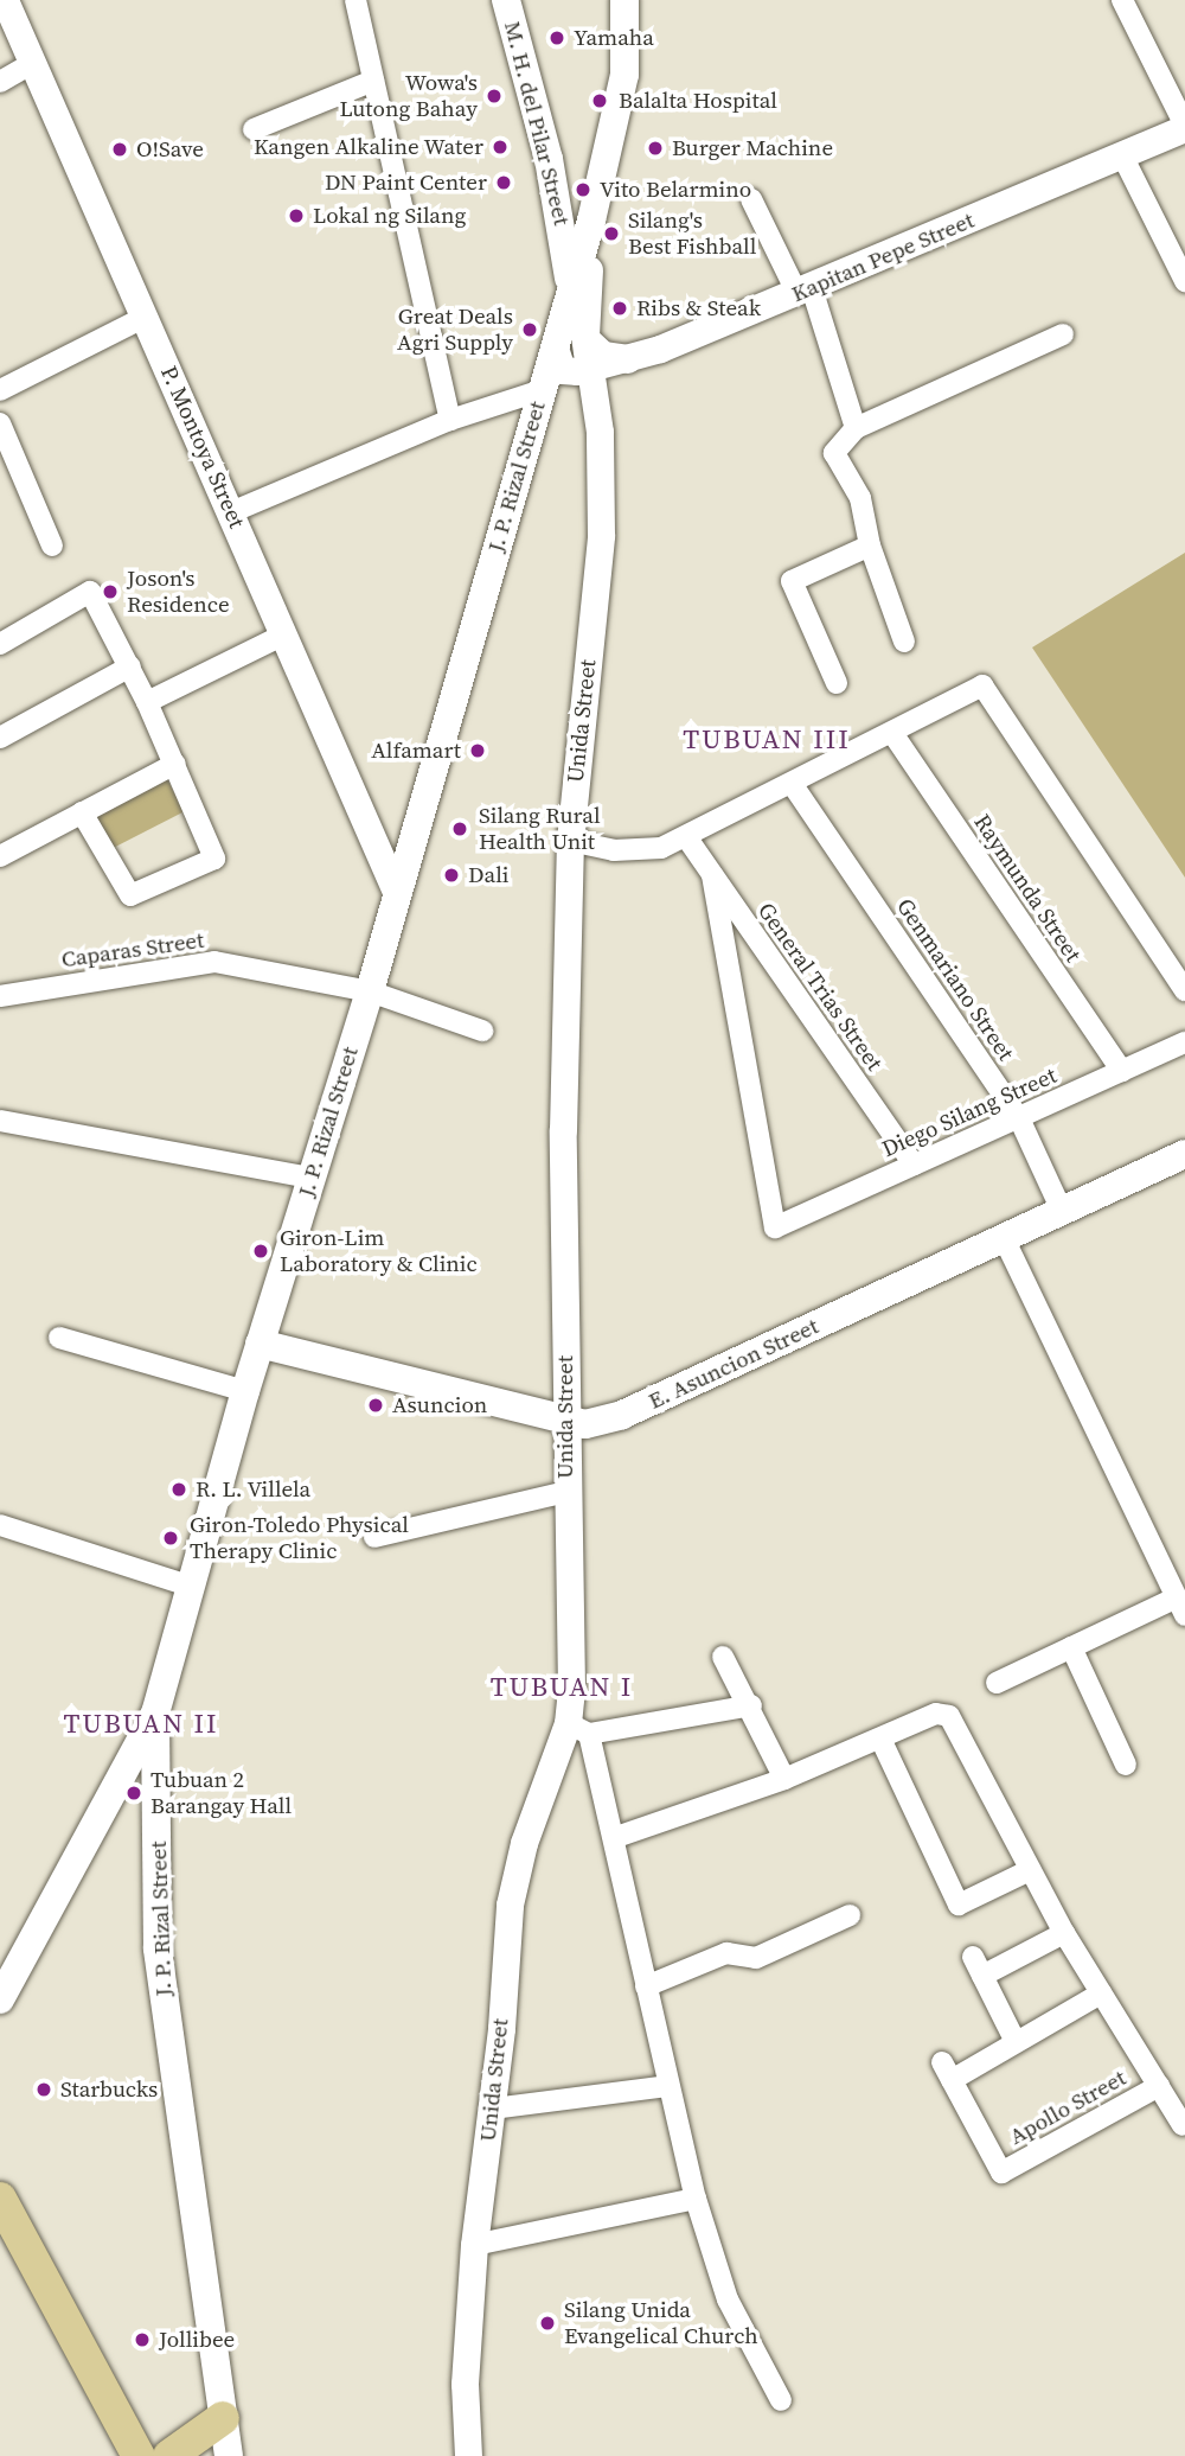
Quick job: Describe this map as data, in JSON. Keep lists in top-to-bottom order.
{
  "streets": {
    "main road": ["M. H. del Pilar Street", "J. P. Rizal Street", "E. Asuncion Street"],
    "street": [
      "Kapitan Pepe Street",
      "P. Montoya Street",
      "Unida Street",
      "Raymunda Street",
      "Caparas Street",
      "Genmariano Street",
      "General Trias Street",
      "Diego Silang Street",
      "Apollo Street"
    ]
  },
  "crossings": [
    ["M. H. del Pilar Street", "J. P. Rizal Street"],
    ["P. Montoya Street", "J. P. Rizal Street"],
    ["J. P. Rizal Street", "Caparas Street"],
    ["J. P. Rizal Street", "E. Asuncion Street"],
    ["Unida Street", "E. Asuncion Street"],
    ["Raymunda Street", "Diego Silang Street"],
    ["Genmariano Street", "Diego Silang Street"],
    ["Genmariano Street", "E. Asuncion Street"],
    ["General Trias Street", "Diego Silang Street"]
  ],
  "districts": ["TUBUAN III", "TUBUAN I", "TUBUAN II"],
  "places": [
    "Yamaha",
    "Wowa's Lutong Bahay",
    "Balalta Hospital",
    "Kangen Alkaline Water",
    "Burger Machine",
    "O!Save",
    "DN Paint Center",
    "Vito Belarmino",
    "Lokal ng Silang",
    "Silang's Best Fishball",
    "Ribs & Steak",
    "Great Deals Agri Supply",
    "Joson's Residence",
    "Alfamart",
    "Silang Rural Health Unit",
    "Dali",
    "Giron-Lim Laboratory & Clinic",
    "Asuncion",
    "R. L. Villela",
    "Giron-Toledo Physical Therapy Clinic",
    "Tubuan 2 Barangay Hall",
    "Starbucks",
    "Silang Unida Evangelical Church",
    "Jollibee"
  ]
}
